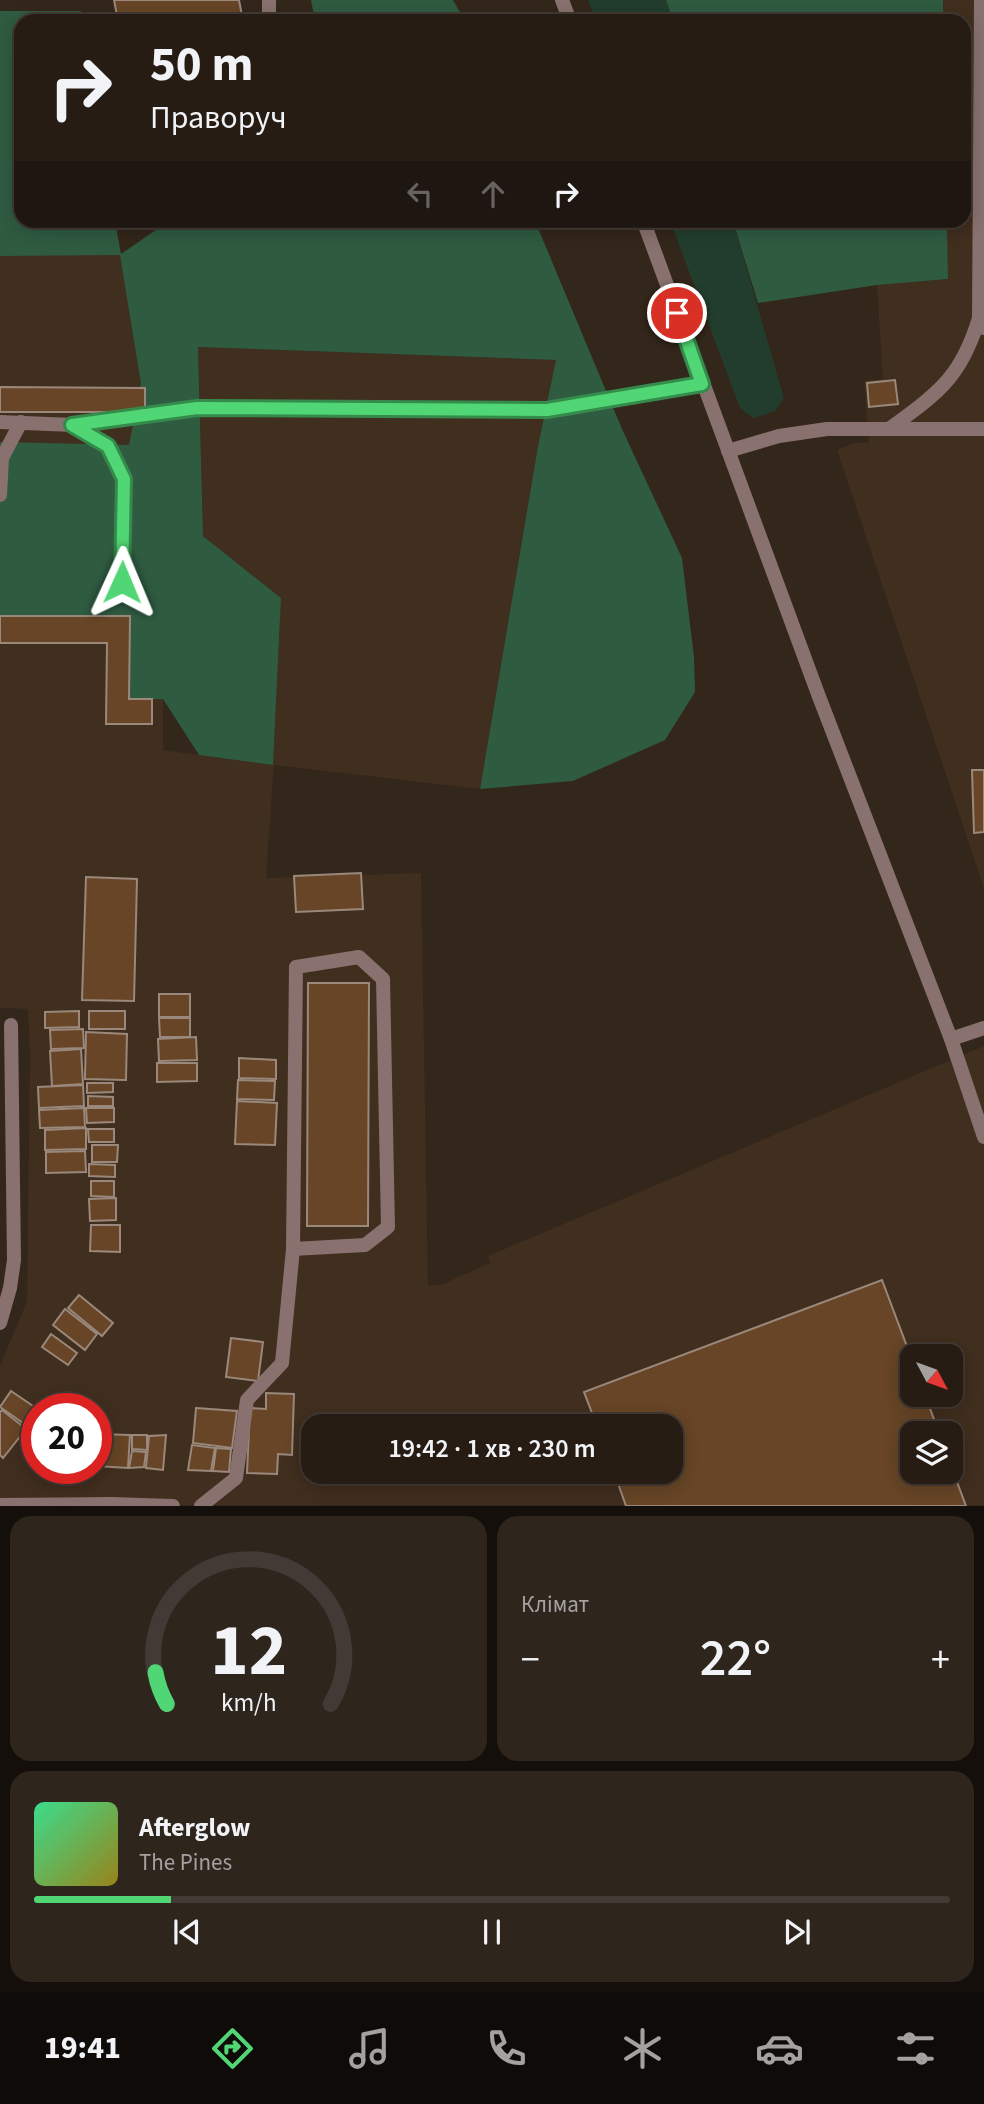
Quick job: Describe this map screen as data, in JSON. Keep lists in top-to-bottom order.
{
  "north": "bottom right",
  "page": {
    "turn": ["50 m", "Праворуч"],
    "limit": "20",
    "trip": "19:42 · 1 хв · 230 m",
    "tile": "Клімат",
    "heat": ["−", "22°", "+"],
    "song": ["Afterglow", "The Pines"],
    "tabs": "19:41",
    "gauge": ["12", "km/h"]
  }
}
